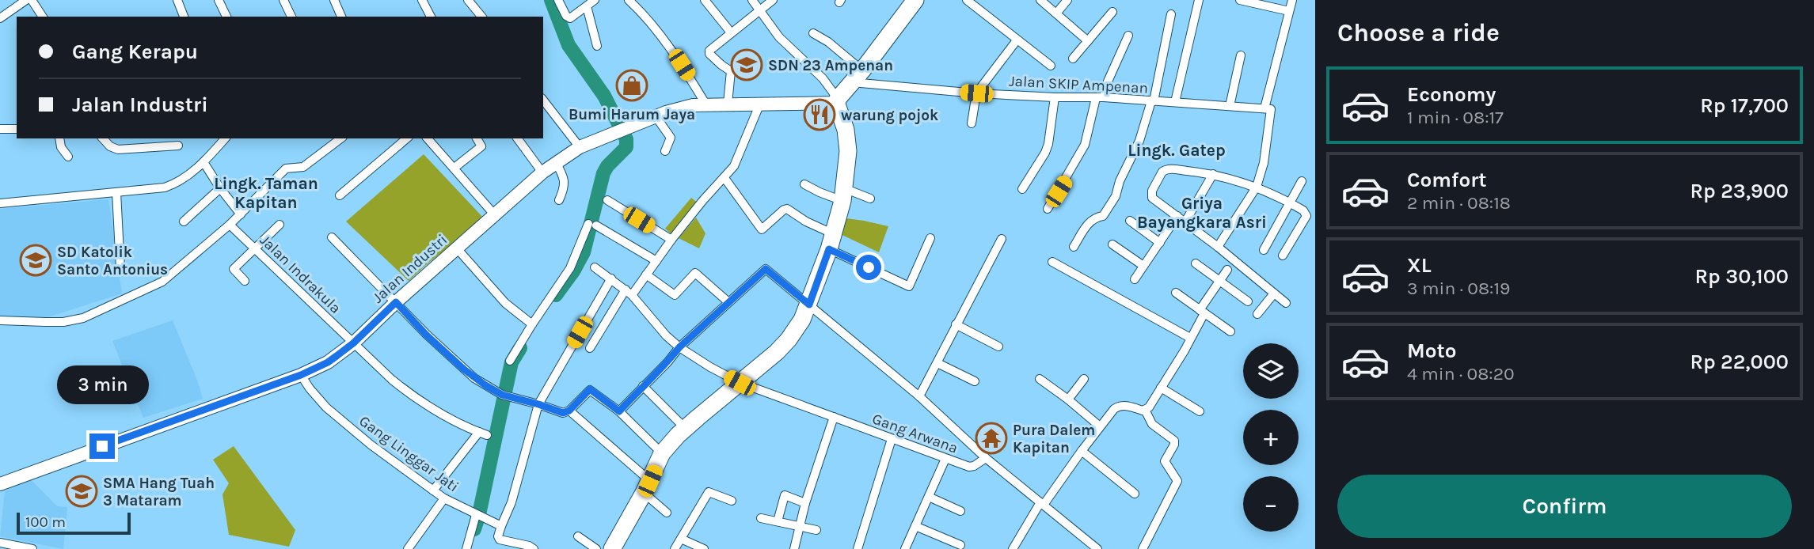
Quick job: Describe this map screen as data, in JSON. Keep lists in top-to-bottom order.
{
  "streets": {
    "street": [
      "Jalan SKIP Ampenan",
      "Jalan Industri",
      "Jalan Indrakula",
      "Gang Arwana",
      "Gang Linggar Jati"
    ]
  },
  "crossings": [
    ["Jalan Industri", "Jalan Indrakula"],
    ["Jalan Industri", "Gang Linggar Jati"],
    ["Jalan Indrakula", "Gang Linggar Jati"]
  ],
  "districts": ["Lingk. Gatep", "Lingk. Taman Kapitan", "Griya Bayangkara Asri"],
  "places": {
    "school or university": ["SDN 23 Ampenan", "SD Katolik Santo Antonius", "SMA Hang Tuah 3 Mataram"],
    "shop": ["Bumi Harum Jaya"],
    "restaurant": ["warung pojok"],
    "temple": ["Pura Dalem Kapitan"]
  },
  "scale_bar": "100 m",
  "page": {
    "heading": "Choose a ride",
    "banner": ["Gang Kerapu", "Jalan Industri"],
    "list": [
      {
        "name": "Economy",
        "note": "1 min · 08:17",
        "value": "Rp 17,700"
      },
      {
        "name": "Comfort",
        "note": "2 min · 08:18",
        "value": "Rp 23,900"
      },
      {
        "name": "XL",
        "note": "3 min · 08:19",
        "value": "Rp 30,100"
      },
      {
        "name": "Moto",
        "note": "4 min · 08:20",
        "value": "Rp 22,000"
      }
    ],
    "map_buttons": ["+", "−"],
    "bubble": "3 min",
    "buttons": "Confirm",
    "scale": "100 m"
  }
}
